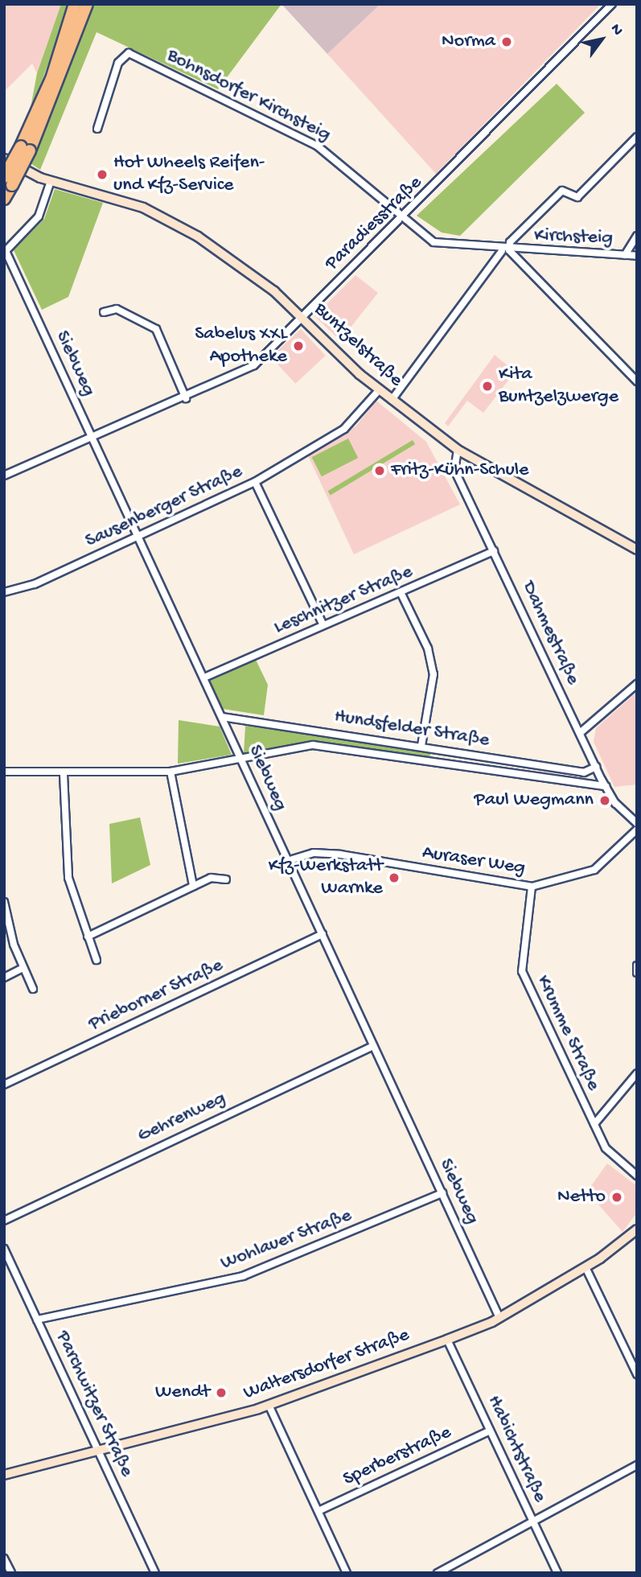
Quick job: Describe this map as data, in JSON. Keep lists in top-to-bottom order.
{
  "streets": {
    "street": [
      "Bohnsdorfer Kirchsteig",
      "Paradiesstraße",
      "Kirchsteig",
      "Buntzelstraße",
      "Siebweg",
      "Sausenberger Straße",
      "Leschnitzer Straße",
      "Dahmestraße",
      "Hundsfelder Straße",
      "Auraser Weg",
      "Prieborner Straße",
      "Krumme Straße",
      "Gehrenweg",
      "Wohlauer Straße",
      "Waltersdorfer Straße",
      "Parchwitzer Straße",
      "Habichtstraße",
      "Sperberstraße"
    ]
  },
  "crossings": [
    ["Bohnsdorfer Kirchsteig", "Paradiesstraße"],
    ["Bohnsdorfer Kirchsteig", "Kirchsteig"],
    ["Paradiesstraße", "Buntzelstraße"],
    ["Paradiesstraße", "Siebweg"],
    ["Buntzelstraße", "Sausenberger Straße"],
    ["Buntzelstraße", "Dahmestraße"],
    ["Siebweg", "Sausenberger Straße"],
    ["Siebweg", "Leschnitzer Straße"],
    ["Siebweg", "Hundsfelder Straße"],
    ["Siebweg", "Auraser Weg"],
    ["Siebweg", "Prieborner Straße"],
    ["Siebweg", "Gehrenweg"],
    ["Siebweg", "Wohlauer Straße"],
    ["Siebweg", "Waltersdorfer Straße"],
    ["Leschnitzer Straße", "Dahmestraße"],
    ["Dahmestraße", "Hundsfelder Straße"],
    ["Auraser Weg", "Krumme Straße"],
    ["Wohlauer Straße", "Parchwitzer Straße"],
    ["Waltersdorfer Straße", "Parchwitzer Straße"],
    ["Waltersdorfer Straße", "Habichtstraße"],
    ["Habichtstraße", "Sperberstraße"]
  ],
  "places": [
    "Norma",
    "Hot Wheels Reifen- und Kfz-Service",
    "Sabelus XXL Apotheke",
    "Kita Buntzelzwerge",
    "Fritz-Kühn-Schule",
    "Paul Wegmann",
    "Kfz-Werkstatt Warnke",
    "Netto",
    "Wendt"
  ],
  "north": "top right"
}
